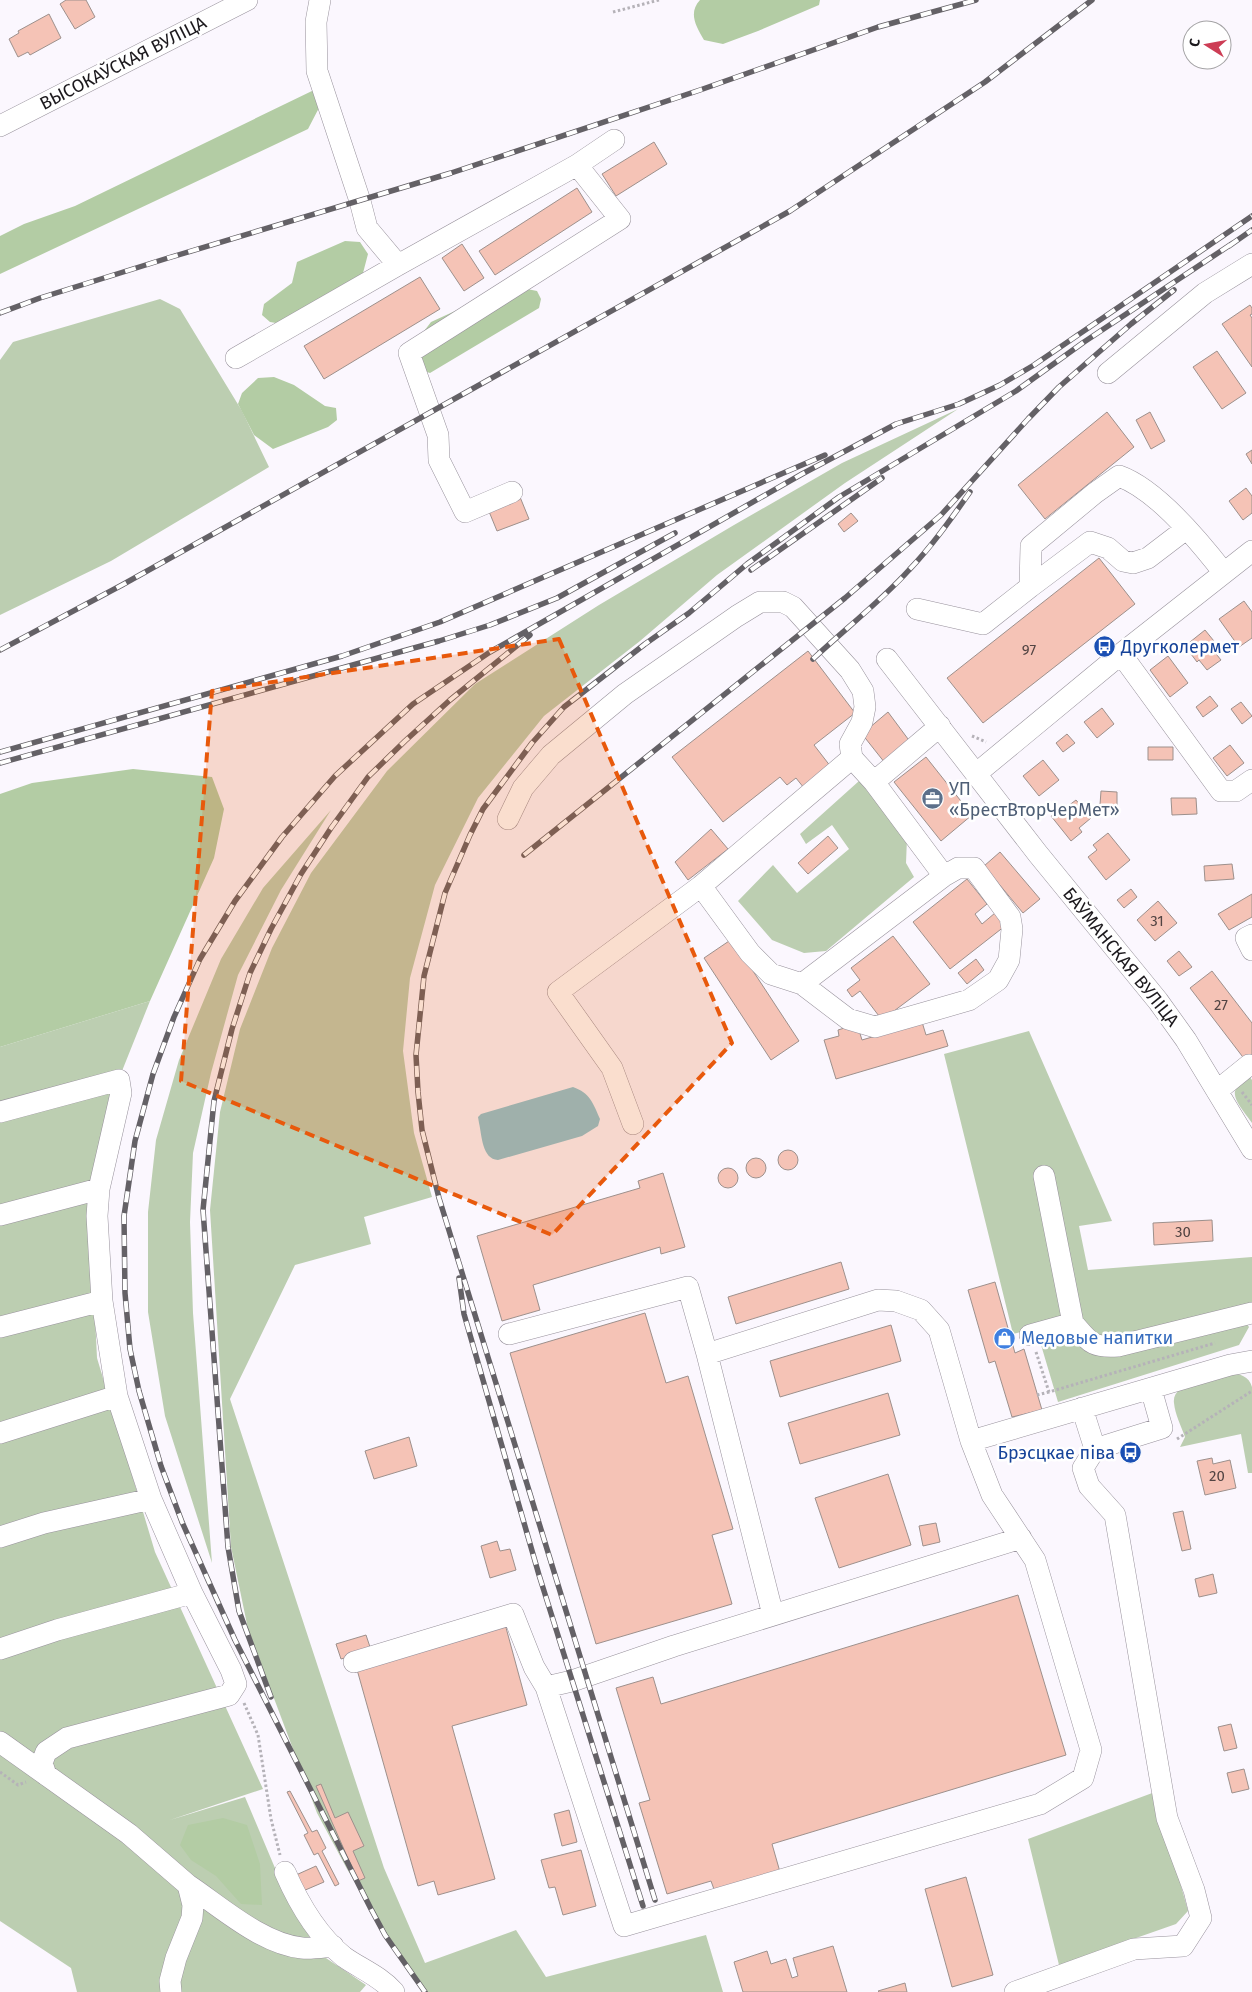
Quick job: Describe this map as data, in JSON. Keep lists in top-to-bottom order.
{
  "streets": {
    "street": ["ВЫСОКАЎСКАЯ ВУЛІЦА", "БАЎМАНСКАЯ ВУЛІЦА"]
  },
  "places": {
    "bus stop": ["Другколермет", "Брэсцкае піва"],
    "office": ["УП «БрестВторЧерМет»"],
    "shop": ["Медовые напитки"]
  },
  "house_numbers": [
    "97",
    "31",
    "27",
    "30",
    "20"
  ],
  "north": "left"
}
